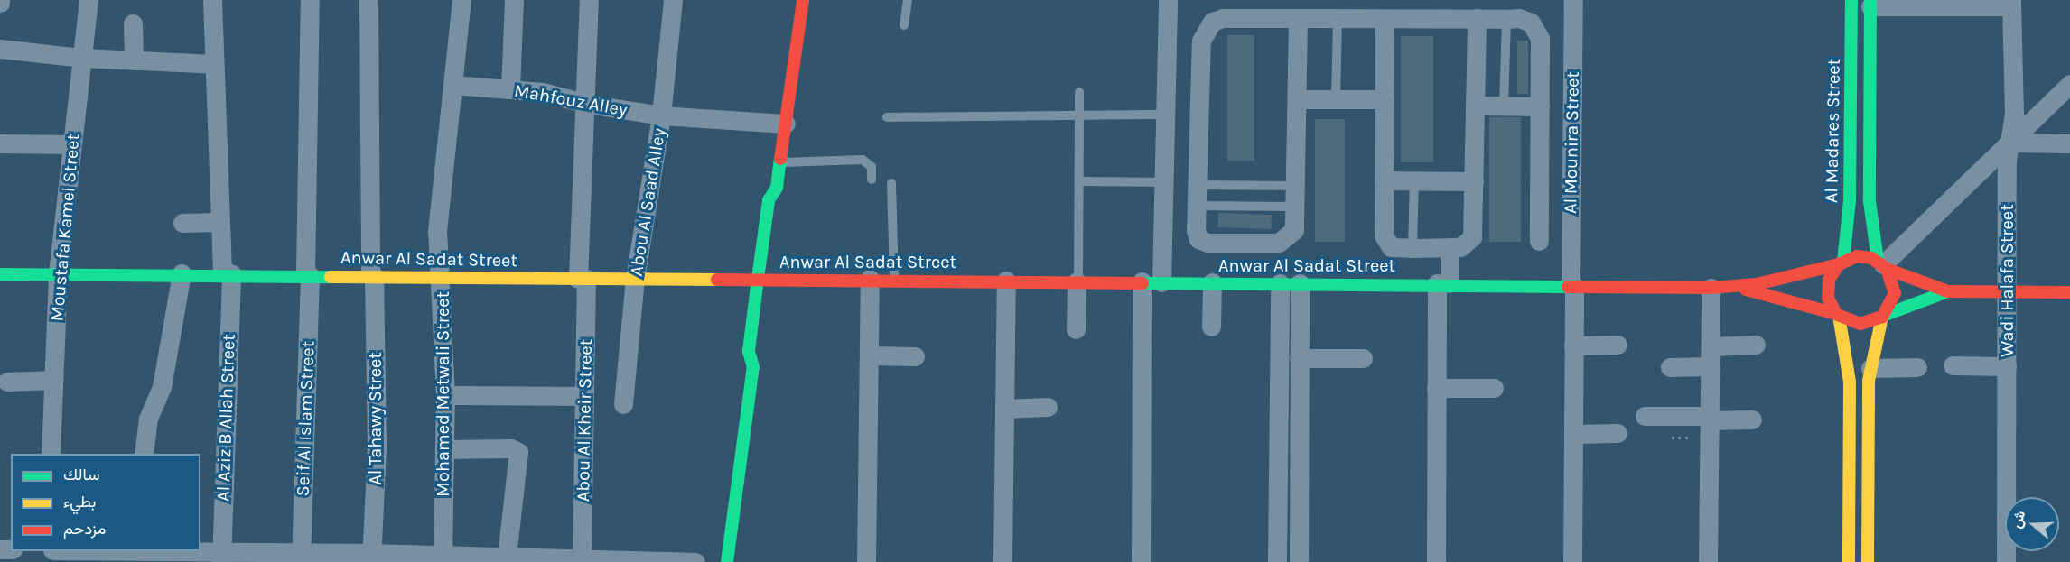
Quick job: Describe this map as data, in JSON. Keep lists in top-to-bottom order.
{
  "streets": {
    "street": [
      "Mahfouz Alley",
      "Al Madares Street",
      "Al Mounira Street",
      "Abou Al Saad Alley",
      "Moustafa Kamel Street",
      "Anwar Al Sadat Street",
      "Wadi Halafa Street",
      "Mohamed Metwali Street",
      "Al Aziz B Allah Street",
      "Seif Al Islam Street",
      "Al Tahawy Street",
      "Abou Al Kheir Street"
    ]
  },
  "crossings": [
    ["Mahfouz Alley", "Abou Al Saad Alley"],
    ["Mahfouz Alley", "Mohamed Metwali Street"],
    ["Mahfouz Alley", "Abou Al Kheir Street"],
    ["Al Madares Street", "Anwar Al Sadat Street"],
    ["Al Mounira Street", "Anwar Al Sadat Street"],
    ["Abou Al Saad Alley", "Anwar Al Sadat Street"],
    ["Moustafa Kamel Street", "Anwar Al Sadat Street"],
    ["Anwar Al Sadat Street", "Mohamed Metwali Street"],
    ["Anwar Al Sadat Street", "Al Aziz B Allah Street"],
    ["Anwar Al Sadat Street", "Seif Al Islam Street"],
    ["Anwar Al Sadat Street", "Al Tahawy Street"],
    ["Anwar Al Sadat Street", "Abou Al Kheir Street"]
  ],
  "legend": ["سالك", "بطيء", "مزدحم"],
  "north": "left"
}
